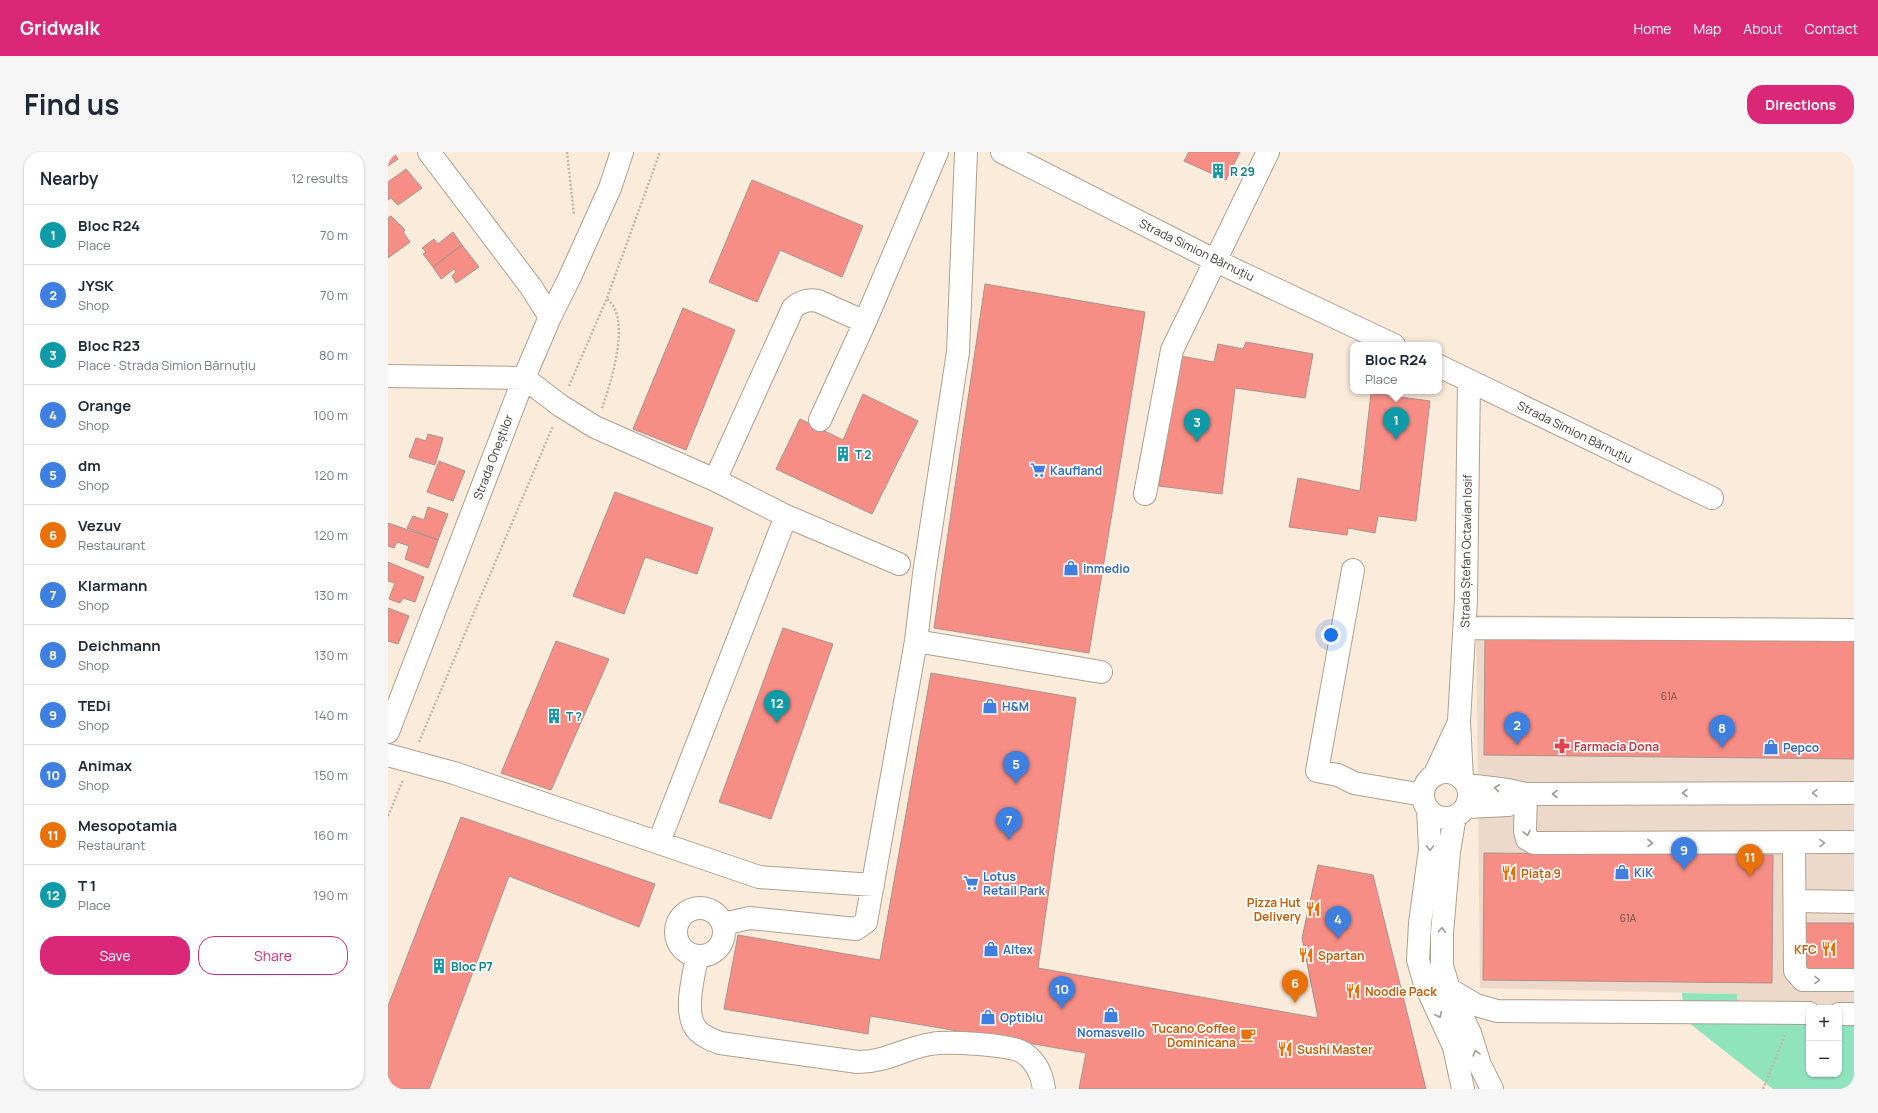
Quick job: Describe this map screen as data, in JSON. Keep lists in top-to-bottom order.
{
  "streets": {
    "street": ["Strada Simion Bărnuțiu", "Strada Oneștilor", "Strada Ștefan Octavian Iosif"]
  },
  "crossings": [
    ["Strada Simion Bărnuțiu", "Strada Ștefan Octavian Iosif"]
  ],
  "places": {
    "building": [
      "R 29",
      "T 2",
      "T ?",
      "Bloc P7"
    ],
    "supermarket": ["Kaufland", "Lotus Retail Park"],
    "shop": [
      "inmedio",
      "H&M",
      "Pepco",
      "KiK",
      "Altex",
      "Nomasvello",
      "Optiblu"
    ],
    "pharmacy": ["Farmacia Dona"],
    "restaurant": [
      "Piața 9",
      "Pizza Hut Delivery",
      "KFC",
      "Spartan",
      "Noodle Pack",
      "Sushi Master"
    ],
    "cafe": ["Tucano Coffee Dominicana"]
  },
  "house_numbers": ["61A", "61A"],
  "page": {
    "header": "Gridwalk",
    "nav": [
      "Home",
      "Map",
      "About",
      "Contact"
    ],
    "title": "Find us",
    "buttons": [
      "Directions",
      ["Save", "Share"]
    ],
    "heading": ["Nearby", "12 results"],
    "list": [
      {
        "mark": "1",
        "name": "Bloc R24",
        "note": "Place",
        "value": "70 m"
      },
      {
        "mark": "2",
        "name": "JYSK",
        "note": "Shop",
        "value": "70 m"
      },
      {
        "mark": "3",
        "name": "Bloc R23",
        "note": "Place · Strada Simion Bărnuțiu",
        "value": "80 m"
      },
      {
        "mark": "4",
        "name": "Orange",
        "note": "Shop",
        "value": "100 m"
      },
      {
        "mark": "5",
        "name": "dm",
        "note": "Shop",
        "value": "120 m"
      },
      {
        "mark": "6",
        "name": "Vezuv",
        "note": "Restaurant",
        "value": "120 m"
      },
      {
        "mark": "7",
        "name": "Klarmann",
        "note": "Shop",
        "value": "130 m"
      },
      {
        "mark": "8",
        "name": "Deichmann",
        "note": "Shop",
        "value": "130 m"
      },
      {
        "mark": "9",
        "name": "TEDi",
        "note": "Shop",
        "value": "140 m"
      },
      {
        "mark": "10",
        "name": "Animax",
        "note": "Shop",
        "value": "150 m"
      },
      {
        "mark": "11",
        "name": "Mesopotamia",
        "note": "Restaurant",
        "value": "160 m"
      },
      {
        "mark": "12",
        "name": "T 1",
        "note": "Place",
        "value": "190 m"
      }
    ],
    "popup": ["Bloc R24", "Place"],
    "pins": [
      "1",
      "3",
      "12",
      "2",
      "8",
      "5",
      "7",
      "9",
      "11",
      "4",
      "6",
      "10"
    ],
    "map_buttons": ["+", "−"]
  }
}
